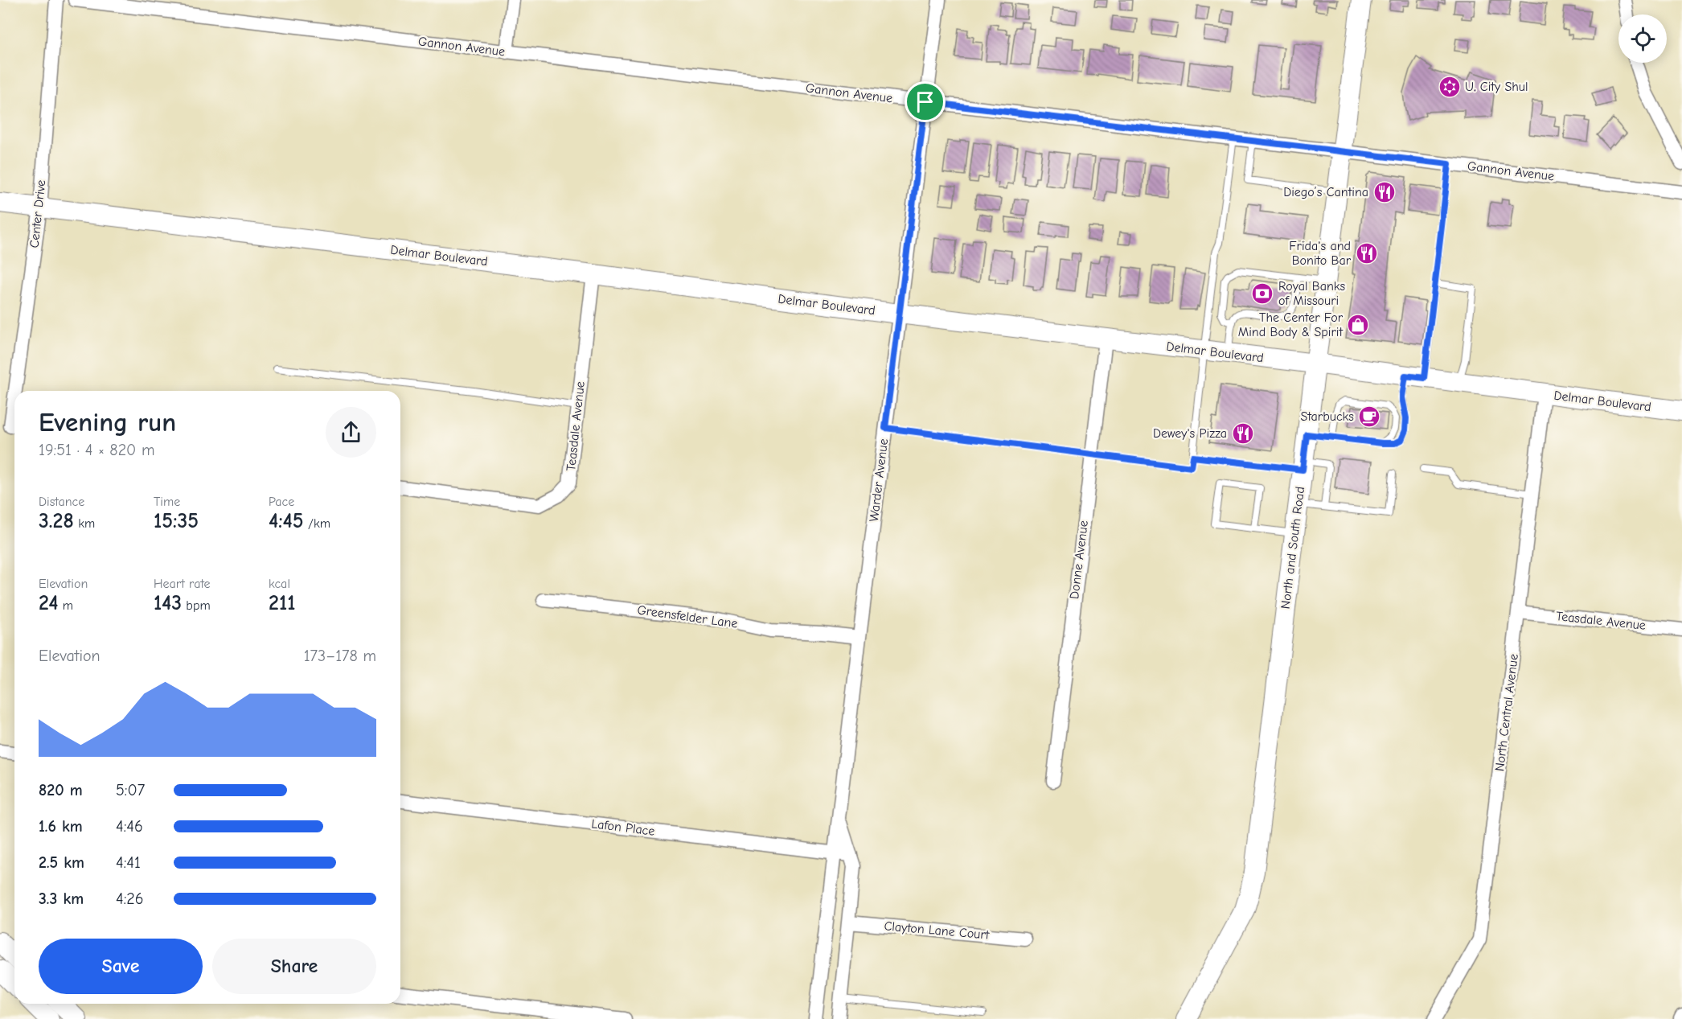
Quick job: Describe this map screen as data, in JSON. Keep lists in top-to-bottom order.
{
  "streets": {
    "main road": ["Delmar Boulevard", "North and South Road"],
    "street": [
      "Gannon Avenue",
      "Center Drive",
      "Teasdale Avenue",
      "Warder Avenue",
      "Donne Avenue",
      "Greensfelder Lane",
      "North Central Avenue",
      "Lafon Place",
      "Clayton Lane Court"
    ]
  },
  "crossings": [
    ["Gannon Avenue", "Warder Avenue"],
    ["Gannon Avenue", "North and South Road"],
    ["Center Drive", "Delmar Boulevard"],
    ["Delmar Boulevard", "Teasdale Avenue"],
    ["Delmar Boulevard", "Warder Avenue"],
    ["Delmar Boulevard", "North and South Road"],
    ["Delmar Boulevard", "Donne Avenue"],
    ["Delmar Boulevard", "North Central Avenue"],
    ["Teasdale Avenue", "North Central Avenue"],
    ["Warder Avenue", "Greensfelder Lane"],
    ["Warder Avenue", "Lafon Place"],
    ["Warder Avenue", "Clayton Lane Court"]
  ],
  "places": {
    "synagogue": ["U. City Shul"],
    "restaurant": ["Diego’s Cantina", "Frida's and Bonito Bar", "Dewey's Pizza"],
    "bank": ["Royal Banks of Missouri"],
    "shop": ["The Center For Mind Body & Spirit"],
    "cafe": ["Starbucks"]
  },
  "page": {
    "heading": ["Evening run", "19:51 · 4 × 820 m"],
    "stats": [
      ["Distance", "3.28 km"],
      ["Time", "15:35"],
      ["Pace", "4:45 /km"],
      ["Elevation", "24 m"],
      ["Heart rate", "143 bpm"],
      ["kcal", "211"]
    ],
    "chart": ["Elevation", "173–178 m"],
    "list": [
      {
        "name": "820 m",
        "note": "5:07"
      },
      {
        "name": "1.6 km",
        "note": "4:46"
      },
      {
        "name": "2.5 km",
        "note": "4:41"
      },
      {
        "name": "3.3 km",
        "note": "4:26"
      }
    ],
    "buttons": ["Save", "Share"]
  }
}
